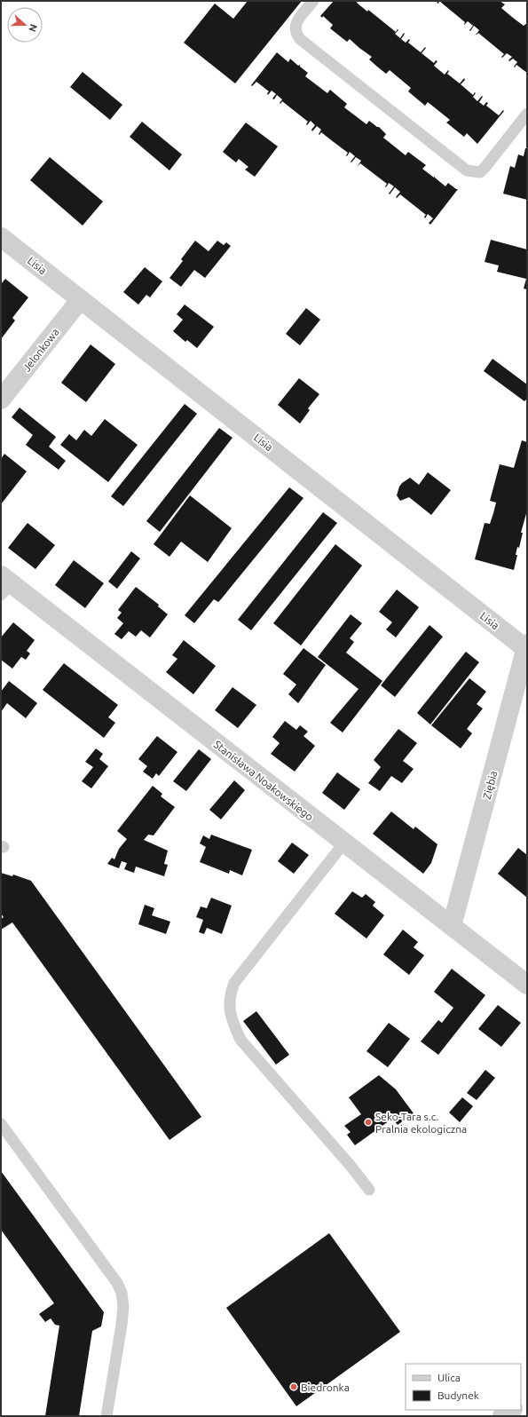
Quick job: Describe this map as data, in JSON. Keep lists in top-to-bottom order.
{
  "streets": {
    "street": [
      "Lisia",
      "Jelonkowa",
      "Stanisława Noakowskiego",
      "Ziębia"
    ]
  },
  "crossings": [
    ["Lisia", "Jelonkowa"],
    ["Lisia", "Ziębia"],
    ["Stanisława Noakowskiego", "Ziębia"]
  ],
  "places": ["Seko-Tara s.c. Pralnia ekologiczna", "Biedronka"],
  "legend": ["Ulica", "Budynek"],
  "north": "right"
}
